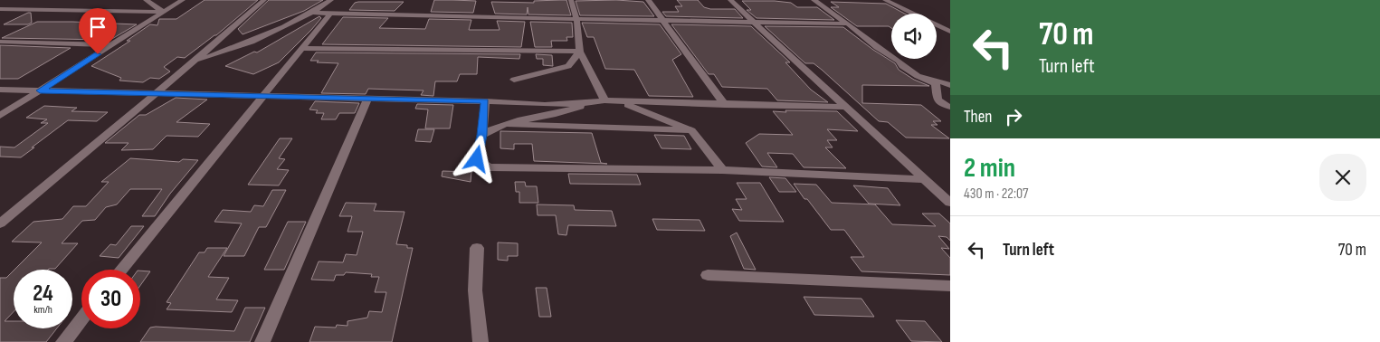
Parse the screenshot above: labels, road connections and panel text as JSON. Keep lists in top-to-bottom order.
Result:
{
  "page": {
    "turn": ["70 m", "Turn left"],
    "then": "Then",
    "heading": ["2 min", "430 m · 22:07"],
    "list": [
      {
        "name": "Turn left",
        "value": "70 m"
      }
    ],
    "speed": "24 km/h",
    "limit": "30"
  }
}
